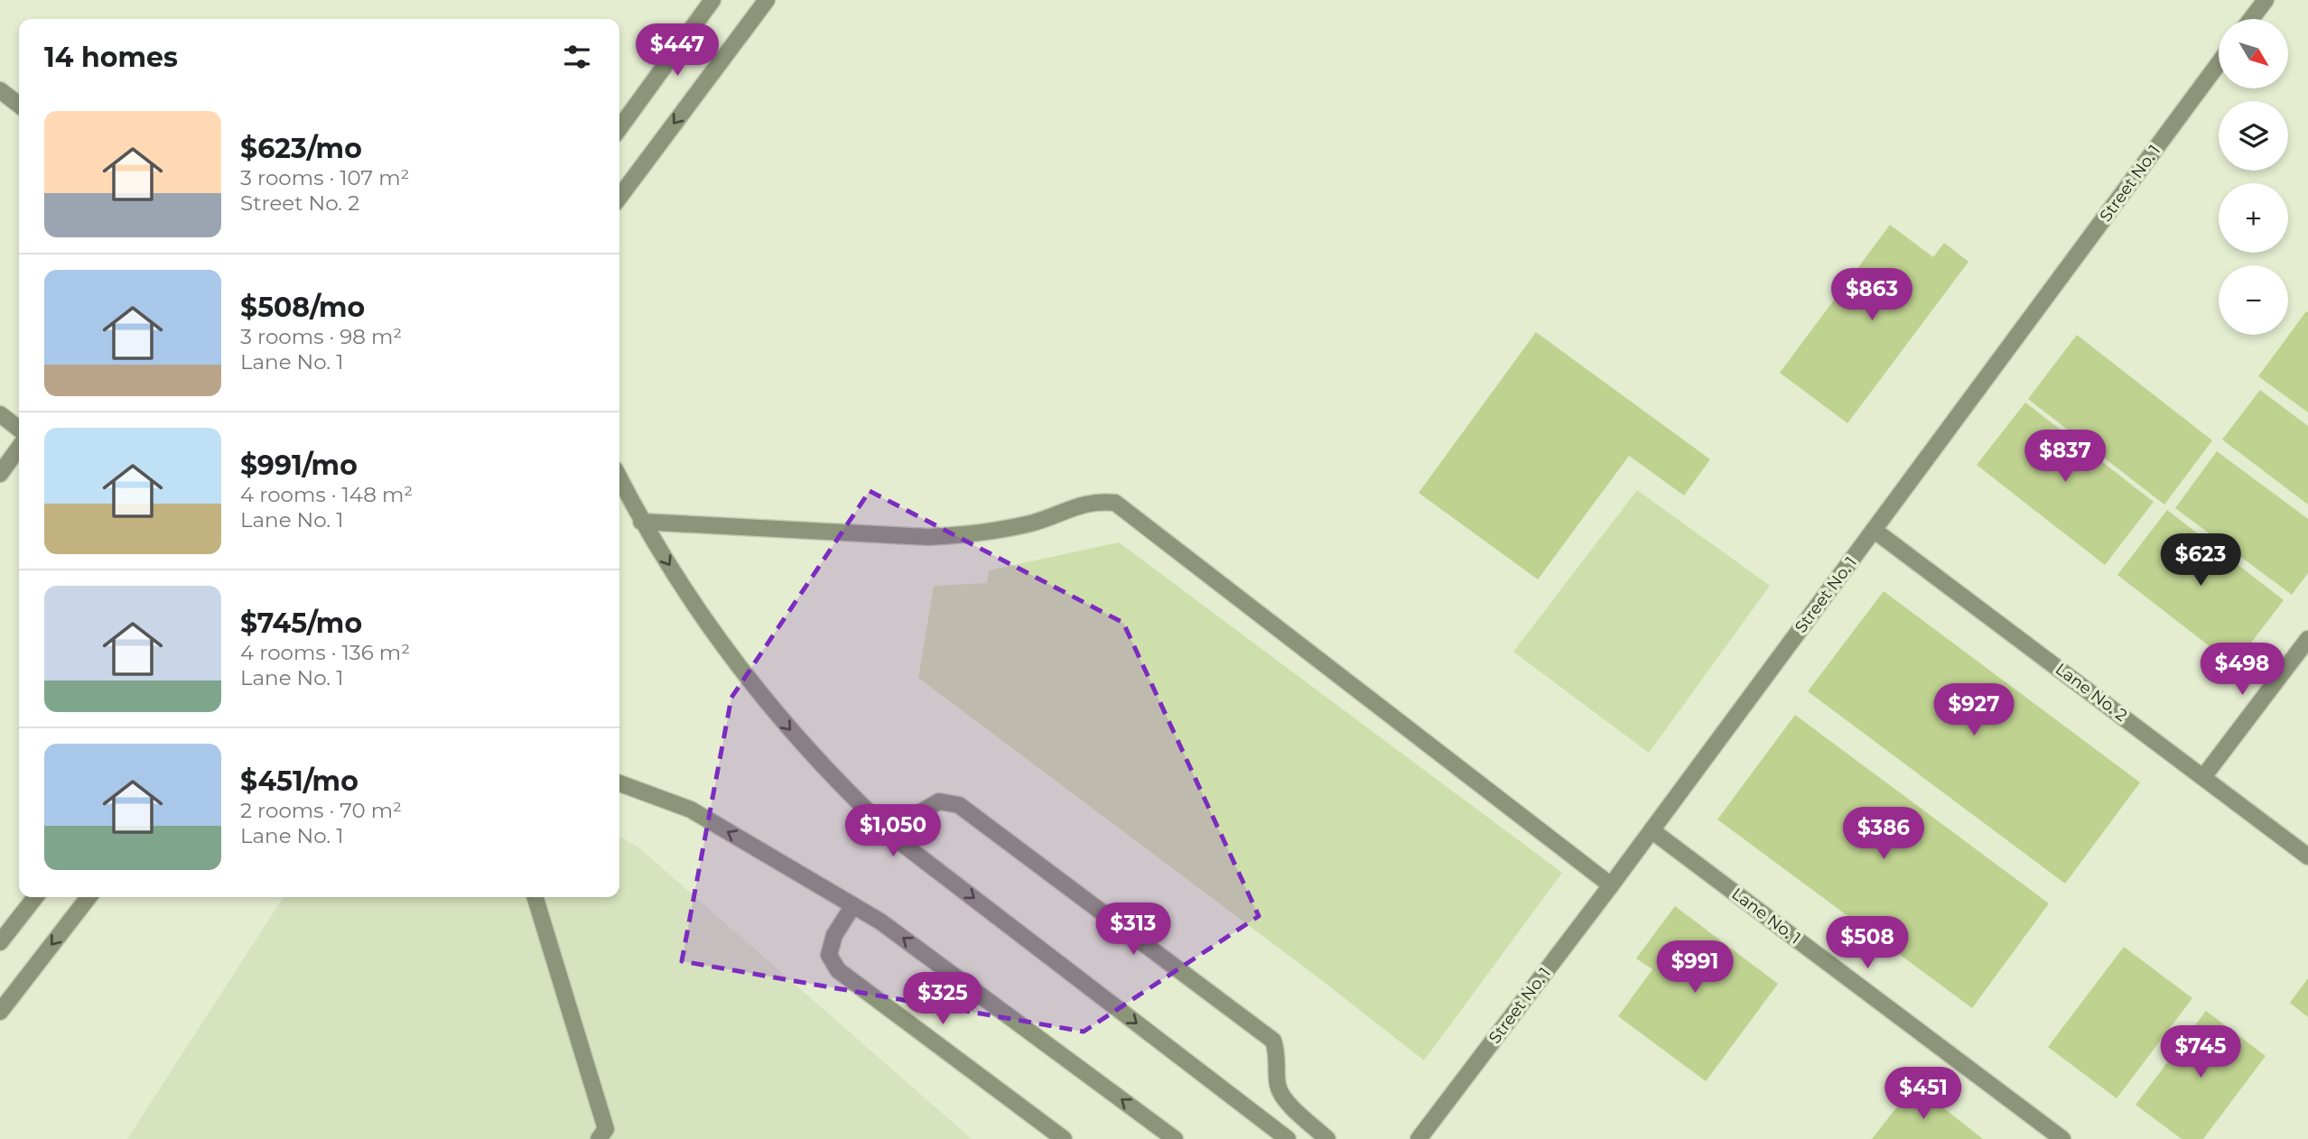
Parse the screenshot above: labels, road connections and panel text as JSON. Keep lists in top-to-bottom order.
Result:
{
  "streets": {
    "street": ["Street No. 1", "Lane No. 2", "Lane No. 1"]
  },
  "crossings": [
    ["Street No. 1", "Lane No. 2"],
    ["Street No. 1", "Lane No. 1"]
  ],
  "north": "bottom right",
  "page": {
    "map_buttons": ["+", "−"],
    "heading": "14 homes",
    "price": [
      "$447",
      "$863",
      "$837",
      "$623",
      "$498",
      "$927",
      "$1,050",
      "$386",
      "$313",
      "$508",
      "$991",
      "$325",
      "$745",
      "$451"
    ],
    "list": [
      {
        "name": "$623/mo",
        "note": "3 rooms · 107 m² · Street No. 2"
      },
      {
        "name": "$508/mo",
        "note": "3 rooms · 98 m² · Lane No. 1"
      },
      {
        "name": "$991/mo",
        "note": "4 rooms · 148 m² · Lane No. 1"
      },
      {
        "name": "$745/mo",
        "note": "4 rooms · 136 m² · Lane No. 1"
      },
      {
        "name": "$451/mo",
        "note": "2 rooms · 70 m² · Lane No. 1"
      }
    ]
  }
}
